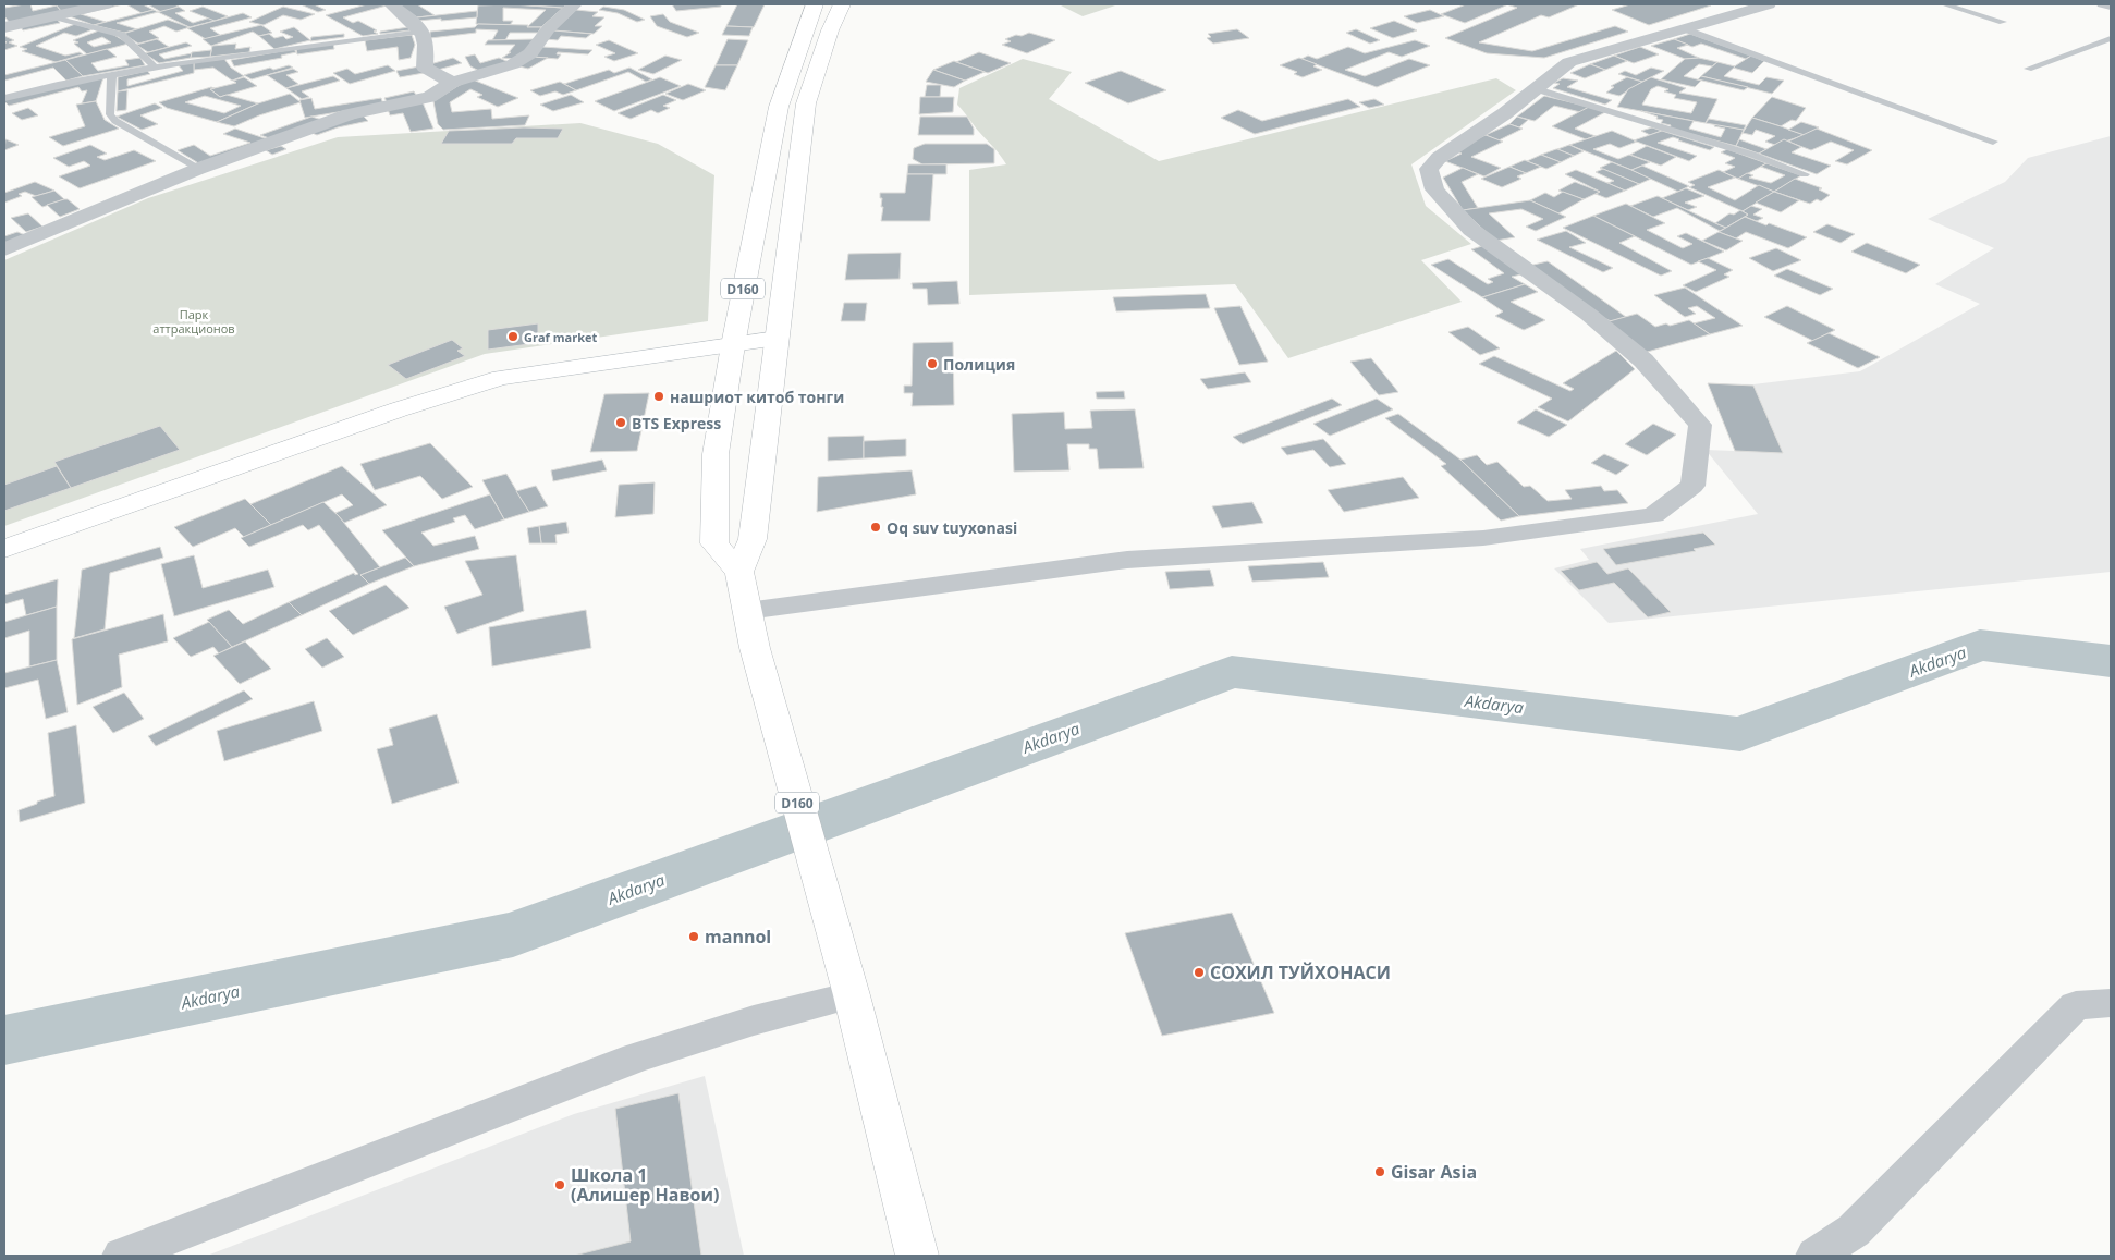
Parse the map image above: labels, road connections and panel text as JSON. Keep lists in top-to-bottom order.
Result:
{
  "streets": {
    "main road": ["D160"]
  },
  "water": ["Akdarya"],
  "parks": ["Парк аттракционов"],
  "places": [
    "Graf market",
    "Полиция",
    "нашриот китоб тонги",
    "BTS Express",
    "Oq suv tuyxonasi",
    "mannol",
    "СОХИЛ ТУЙХОНАСИ",
    "Gisar Asia",
    "Школа 1 (Алишер Навои)"
  ]
}
